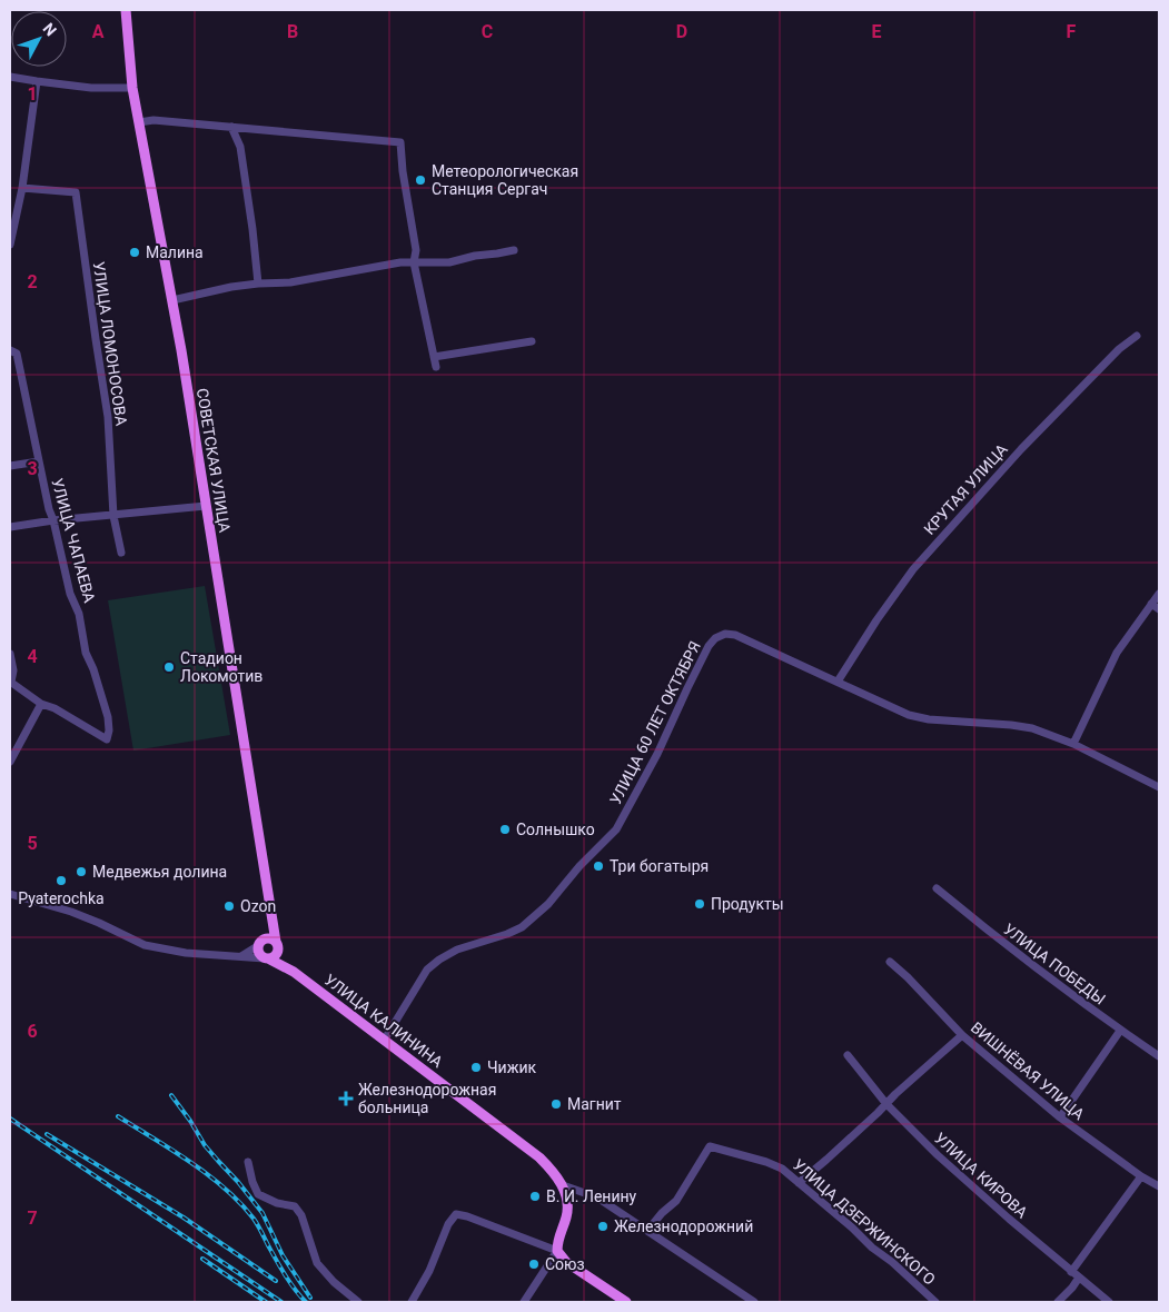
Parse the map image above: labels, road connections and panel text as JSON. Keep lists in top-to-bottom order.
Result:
{
  "streets": {
    "main road": ["СОВЕТСКАЯ УЛИЦА", "УЛИЦА КАЛИНИНА"],
    "street": [
      "УЛИЦА ЛОМОНОСОВА",
      "КРУТАЯ УЛИЦА",
      "УЛИЦА ЧАПАЕВА",
      "УЛИЦА 60 ЛЕТ ОКТЯБРЯ",
      "УЛИЦА ПОБЕДЫ",
      "ВИШНЁВАЯ УЛИЦА",
      "УЛИЦА КИРОВА",
      "УЛИЦА ДЗЕРЖИНСКОГО"
    ]
  },
  "crossings": [
    ["КРУТАЯ УЛИЦА", "УЛИЦА 60 ЛЕТ ОКТЯБРЯ"],
    ["УЛИЦА 60 ЛЕТ ОКТЯБРЯ", "УЛИЦА КАЛИНИНА"]
  ],
  "places": {
    "other": [
      "Метеорологическая Станция Сергач",
      "Малина",
      "Стадион Локомотив",
      "Солнышко",
      "Три богатыря",
      "Медвежья долина",
      "Pyaterochka",
      "Продукты",
      "Ozon",
      "Чижик",
      "Магнит",
      "В. И. Ленину",
      "Железнодорожний",
      "Союз"
    ],
    "health": ["Железнодорожная больница"]
  },
  "north": "top right",
  "grid": {
    "columns": [
      "A",
      "B",
      "C",
      "D",
      "E",
      "F"
    ],
    "rows": [
      "1",
      "2",
      "3",
      "4",
      "5",
      "6",
      "7"
    ]
  }
}
